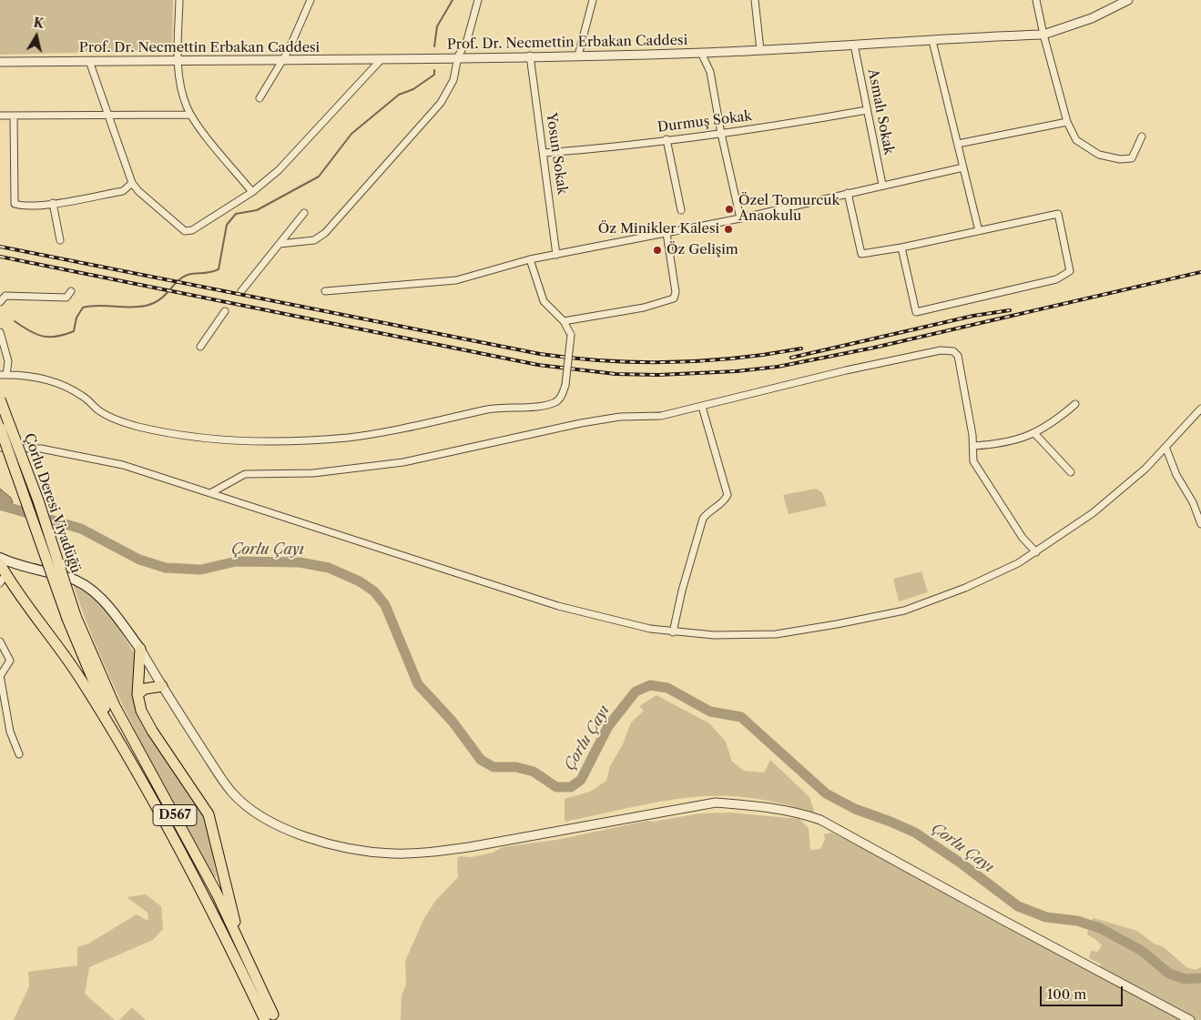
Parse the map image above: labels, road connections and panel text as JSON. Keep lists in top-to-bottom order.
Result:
{
  "streets": {
    "highway": ["Çorlu Deresi Viyadüğü", "D567"],
    "street": [
      "Prof. Dr. Necmettin Erbakan Caddesi",
      "Asmalı Sokak",
      "Durmuş Sokak",
      "Yosun Sokak"
    ]
  },
  "crossings": [
    ["Prof. Dr. Necmettin Erbakan Caddesi", "Asmalı Sokak"],
    ["Prof. Dr. Necmettin Erbakan Caddesi", "Yosun Sokak"],
    ["Asmalı Sokak", "Durmuş Sokak"],
    ["Durmuş Sokak", "Yosun Sokak"],
    ["Çorlu Deresi Viyadüğü", "D567"]
  ],
  "water": ["Çorlu Çayı"],
  "places": ["Özel Tomurcuk Anaokulu", "Öz Minikler Kalesi", "Öz Gelişim"],
  "scale_bar": "100 m",
  "north": "top"
}
